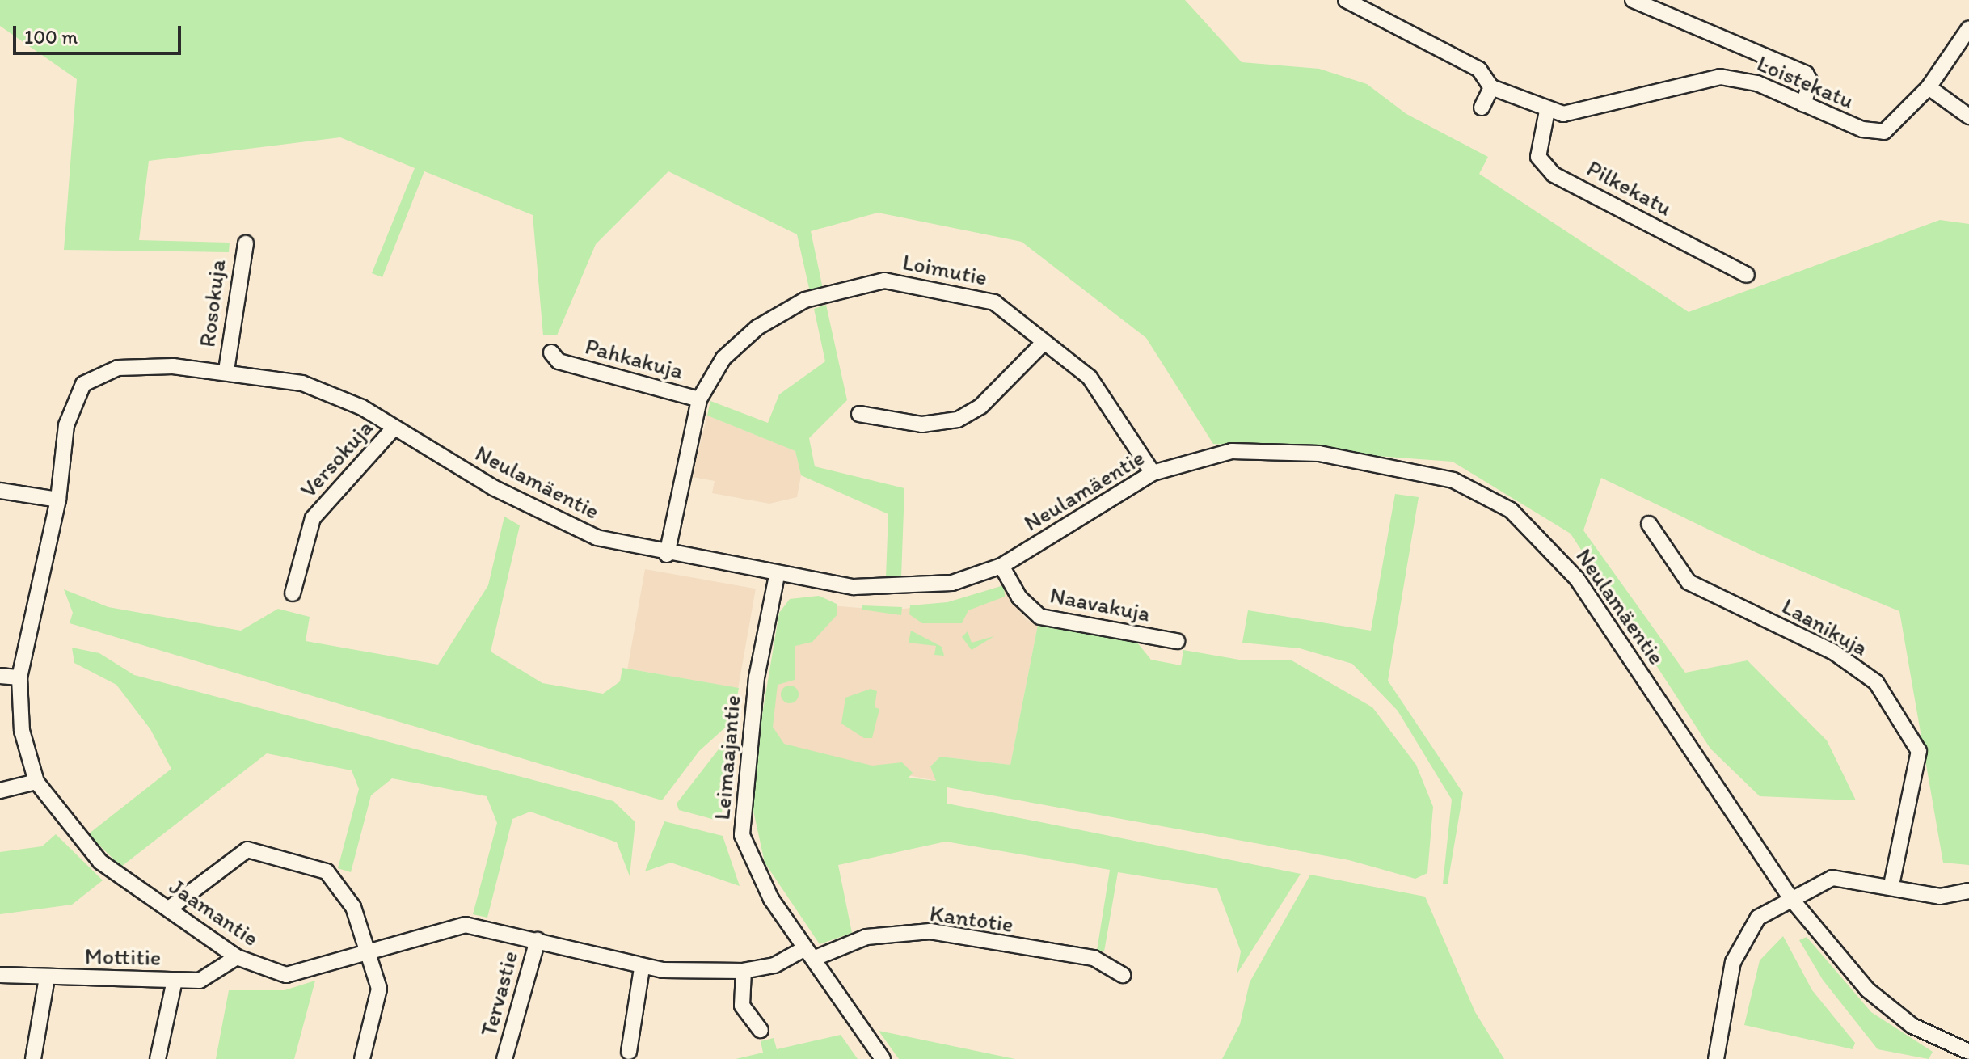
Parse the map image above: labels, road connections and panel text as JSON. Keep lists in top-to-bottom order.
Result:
{
  "streets": {
    "street": [
      "Loistekatu",
      "Pilkekatu",
      "Loimutie",
      "Rosokuja",
      "Pahkakuja",
      "Versokuja",
      "Neulamäentie",
      "Naavakuja",
      "Laanikuja",
      "Leimaajantie",
      "Jaamantie",
      "Kantotie",
      "Mottitie",
      "Tervastie"
    ]
  },
  "crossings": [
    ["Loistekatu", "Pilkekatu"],
    ["Loimutie", "Pahkakuja"],
    ["Loimutie", "Neulamäentie"],
    ["Rosokuja", "Neulamäentie"],
    ["Versokuja", "Neulamäentie"],
    ["Neulamäentie", "Naavakuja"],
    ["Neulamäentie", "Leimaajantie"],
    ["Neulamäentie", "Jaamantie"],
    ["Leimaajantie", "Jaamantie"],
    ["Leimaajantie", "Kantotie"],
    ["Jaamantie", "Kantotie"],
    ["Jaamantie", "Mottitie"],
    ["Jaamantie", "Tervastie"]
  ],
  "scale_bar": "100 m"
}
